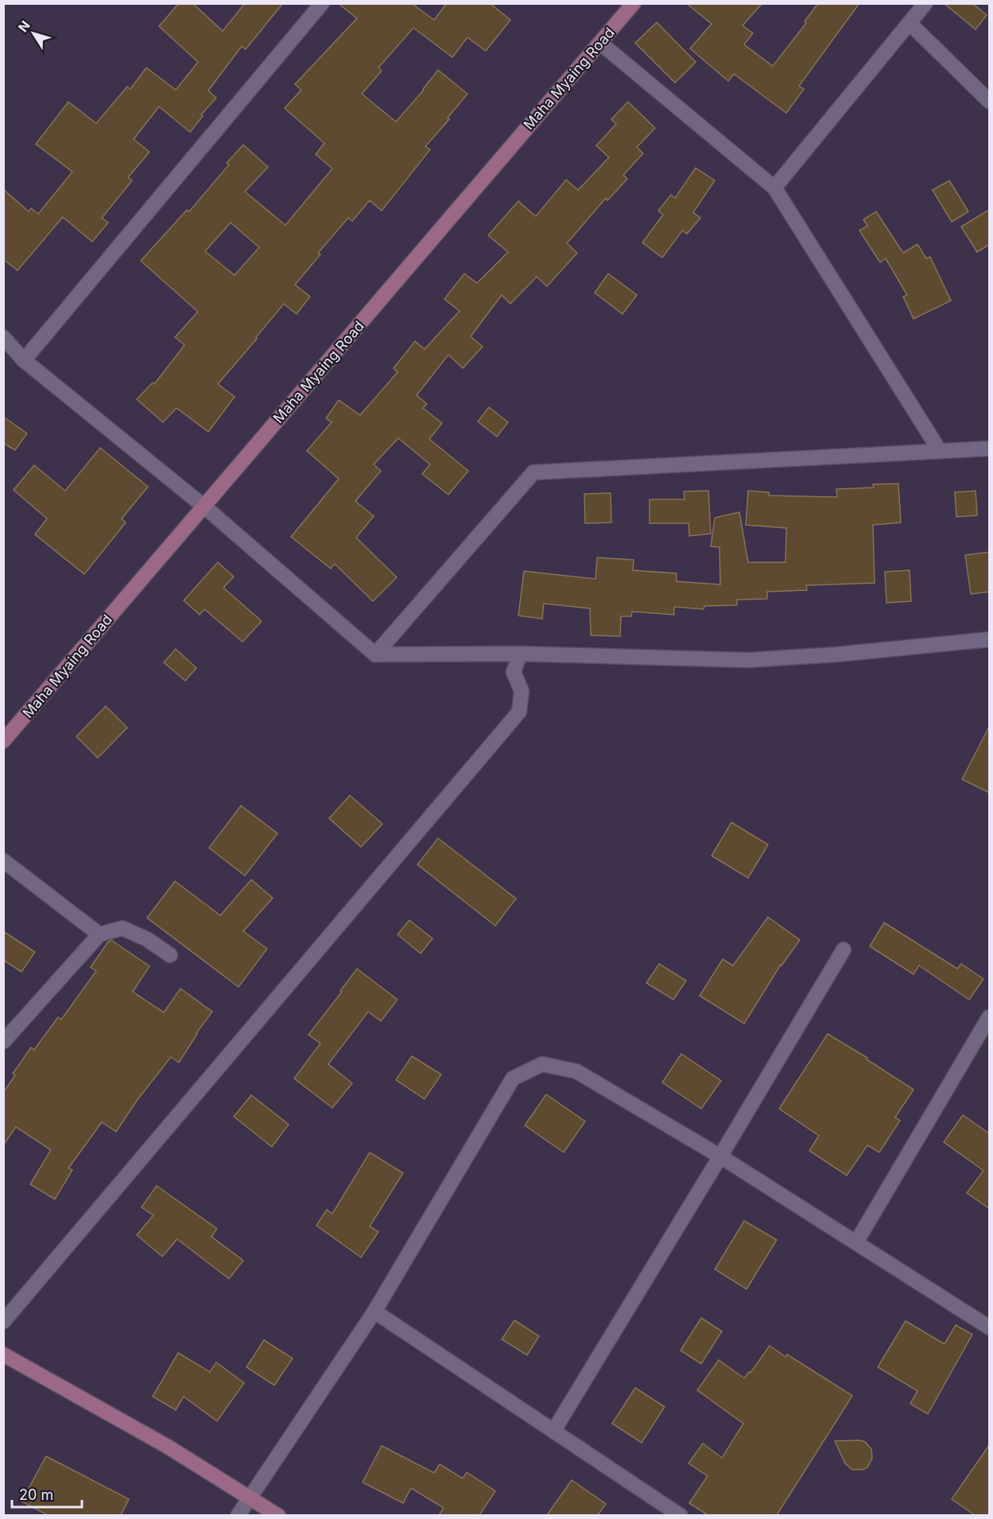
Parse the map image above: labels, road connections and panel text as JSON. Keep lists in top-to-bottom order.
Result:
{
  "streets": {
    "street": ["Maha Myaing Road"]
  },
  "scale_bar": "20 m",
  "north": "top left"
}
